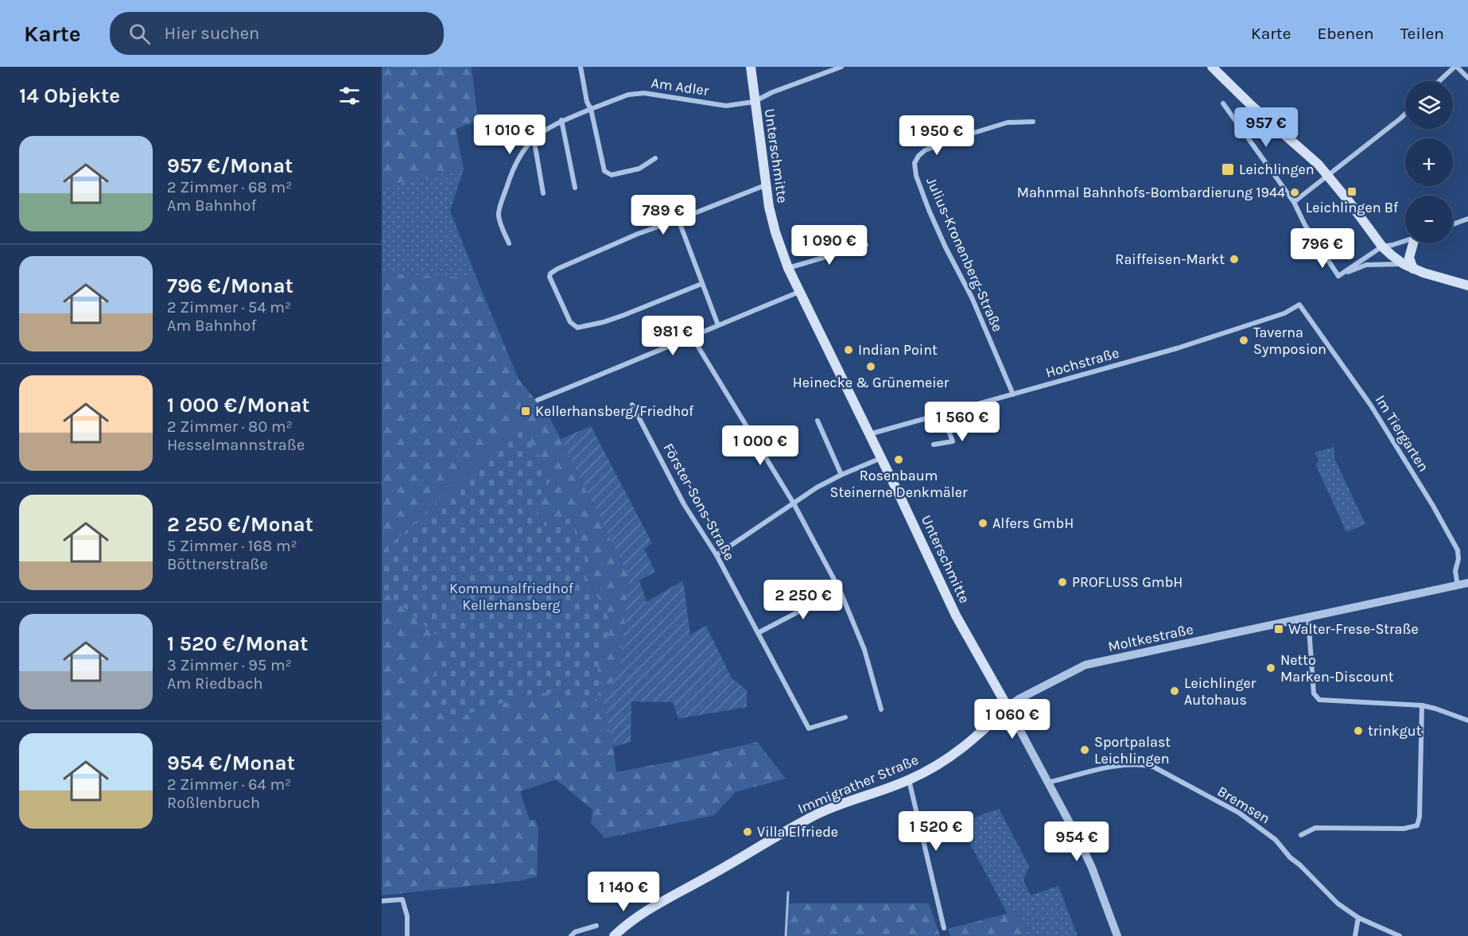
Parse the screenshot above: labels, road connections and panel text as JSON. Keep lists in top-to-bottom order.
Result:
{
  "streets": {
    "main road": ["Unterschmitte", "Immigrather Straße"],
    "street": [
      "Am Adler",
      "Julius-Kronenberg-Straße",
      "Hochstraße",
      "Im Tiergarten",
      "Förster-Sons-Straße",
      "Moltkestraße",
      "Bremsen"
    ]
  },
  "crossings": [
    ["Am Adler", "Unterschmitte"],
    ["Unterschmitte", "Hochstraße"],
    ["Unterschmitte", "Moltkestraße"],
    ["Unterschmitte", "Immigrather Straße"],
    ["Julius-Kronenberg-Straße", "Hochstraße"],
    ["Hochstraße", "Im Tiergarten"],
    ["Im Tiergarten", "Moltkestraße"],
    ["Moltkestraße", "Immigrather Straße"]
  ],
  "parks": ["Kommunalfriedhof Kellerhansberg"],
  "places": {
    "transit": [
      "Leichlingen",
      "Leichlingen Bf",
      "Kellerhansberg/Friedhof",
      "Walter-Frese-Straße"
    ],
    "other": [
      "Mahnmal Bahnhofs-Bombardierung 1944",
      "Raiffeisen-Markt",
      "Taverna Symposion",
      "Indian Point",
      "Heinecke & Grünemeier",
      "Rosenbaum Steinerne Denkmäler",
      "Alfers GmbH",
      "PROFLUSS GmbH",
      "Netto Marken-Discount",
      "Leichlinger Autohaus",
      "trinkgut",
      "Sportpalast Leichlingen",
      "Villa Elfriede"
    ]
  },
  "page": {
    "header": "Karte",
    "search": "Hier suchen",
    "nav": ["Karte", "Ebenen", "Teilen"],
    "heading": "14 Objekte",
    "map_buttons": ["+", "−"],
    "price": [
      "957 €",
      "1 010 €",
      "1 950 €",
      "789 €",
      "1 090 €",
      "796 €",
      "981 €",
      "1 560 €",
      "1 000 €",
      "2 250 €",
      "1 060 €",
      "1 520 €",
      "954 €",
      "1 140 €"
    ],
    "list": [
      {
        "name": "957 €/Monat",
        "note": "2 Zimmer · 68 m² · Am Bahnhof"
      },
      {
        "name": "796 €/Monat",
        "note": "2 Zimmer · 54 m² · Am Bahnhof"
      },
      {
        "name": "1 000 €/Monat",
        "note": "2 Zimmer · 80 m² · Hesselmannstraße"
      },
      {
        "name": "2 250 €/Monat",
        "note": "5 Zimmer · 168 m² · Böttnerstraße"
      },
      {
        "name": "1 520 €/Monat",
        "note": "3 Zimmer · 95 m² · Am Riedbach"
      },
      {
        "name": "954 €/Monat",
        "note": "2 Zimmer · 64 m² · Roßlenbruch"
      }
    ]
  }
}
